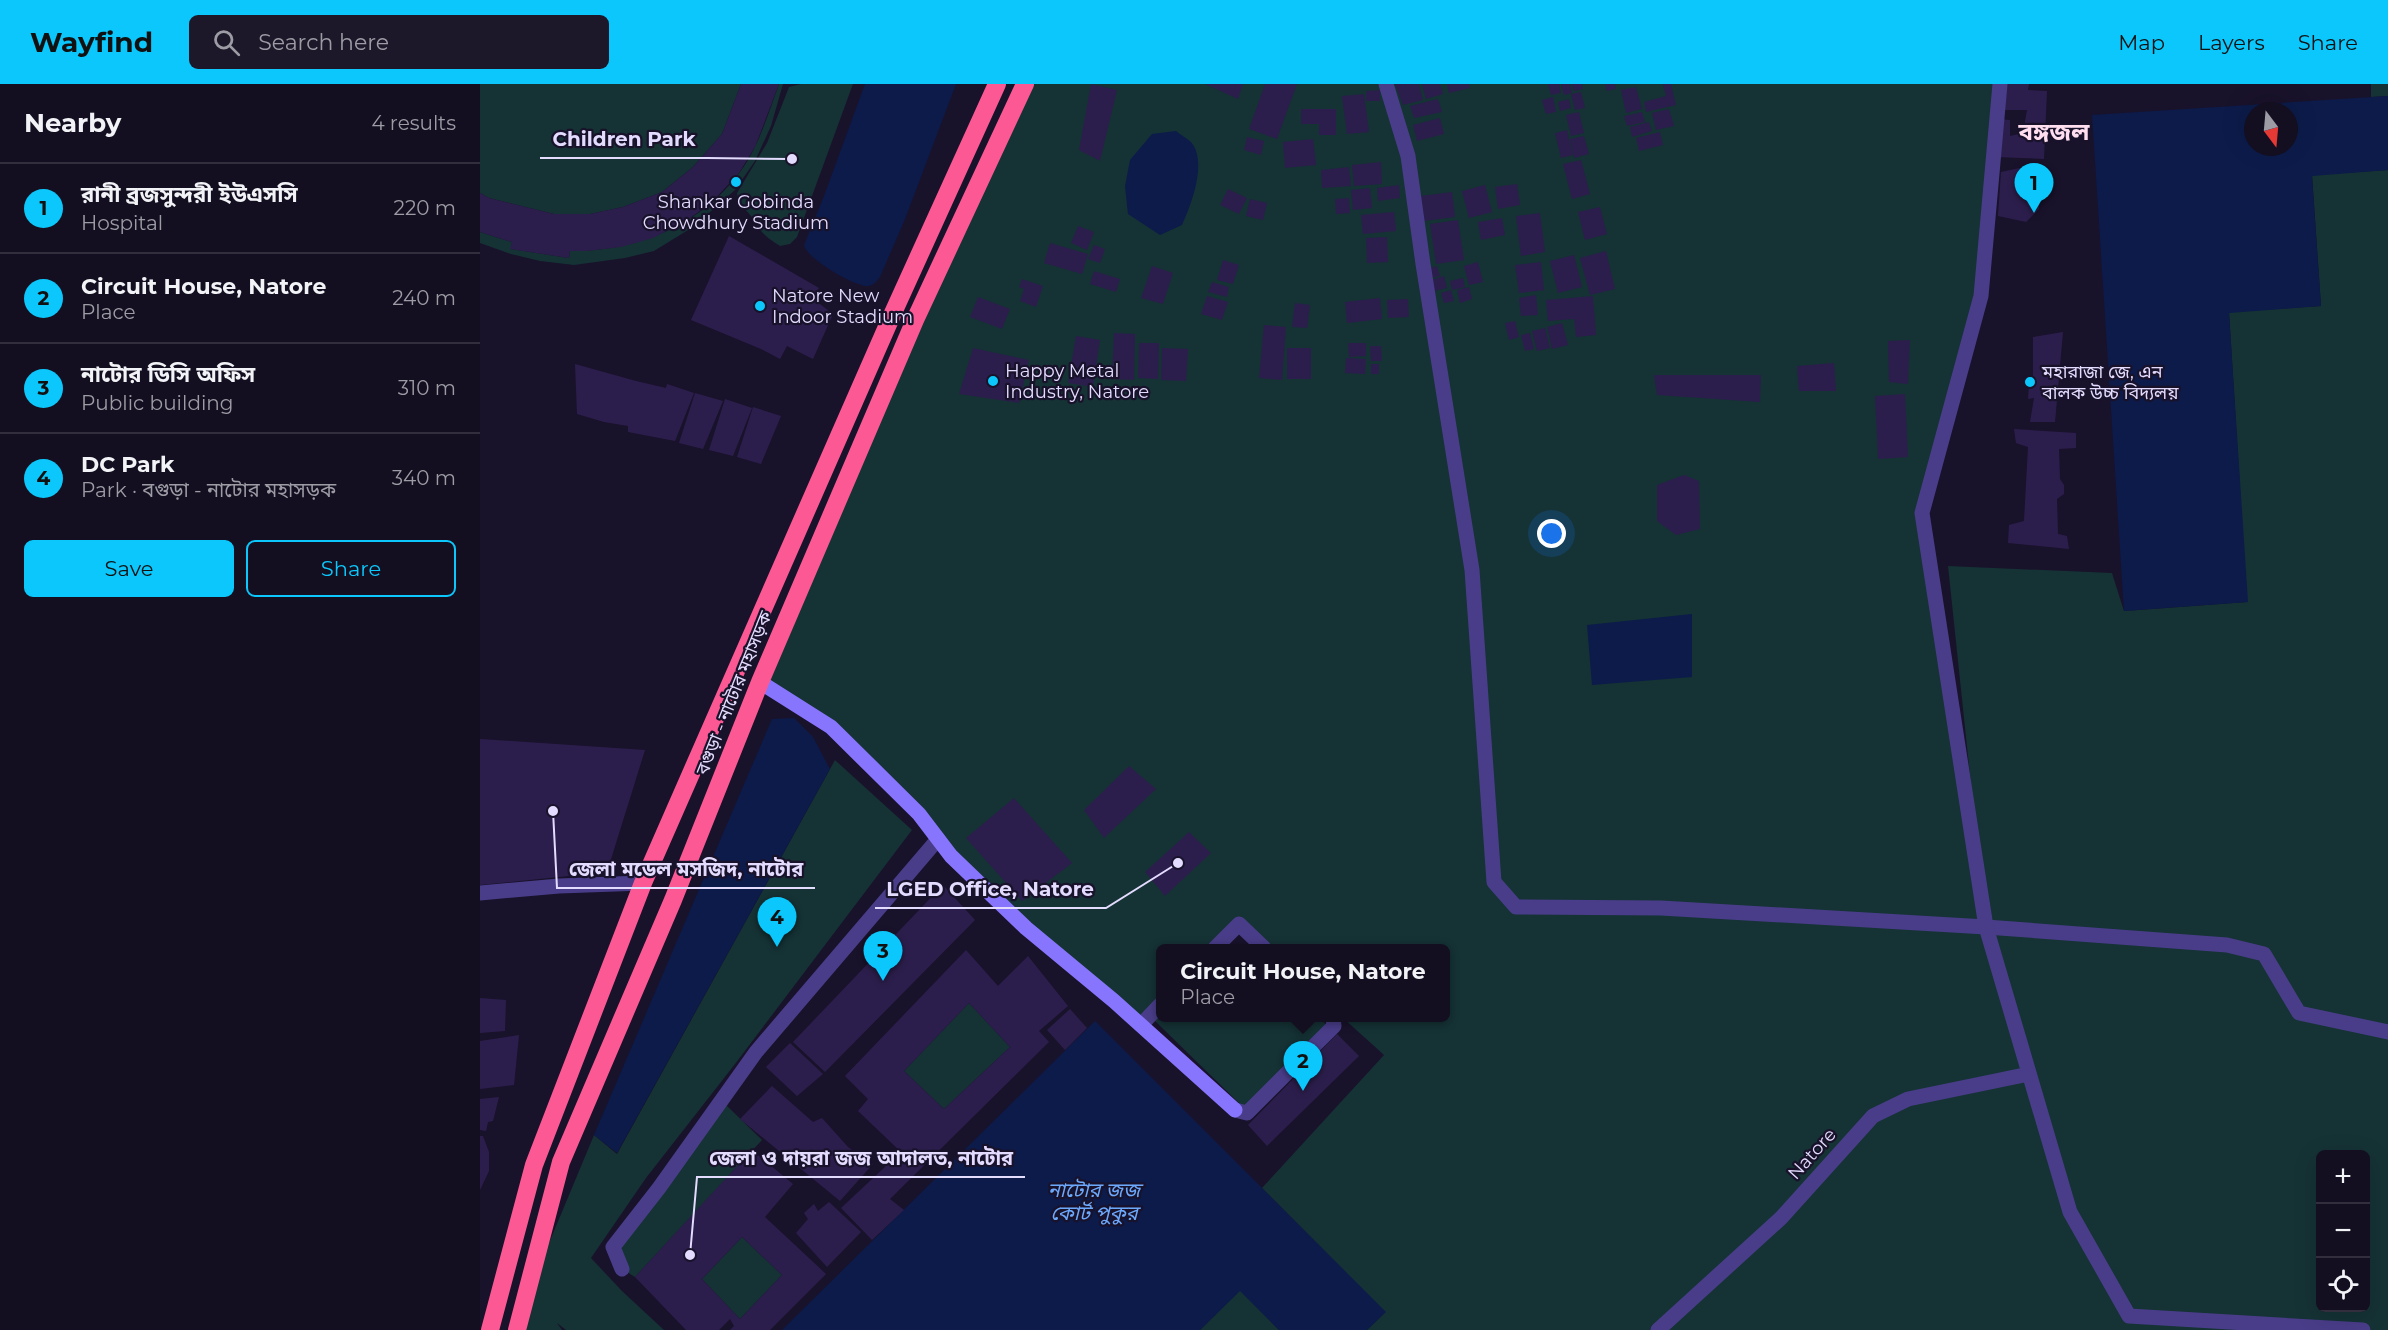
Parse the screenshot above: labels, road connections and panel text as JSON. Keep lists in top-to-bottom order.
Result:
{
  "streets": {
    "highway": ["বগুড়া - নাটোর মহাসড়ক"],
    "street": ["Natore"]
  },
  "districts": ["বঙ্গজল"],
  "water": ["নাটোর জজ কোর্ট পুকুর"],
  "places": [
    "Children Park",
    "Shankar Gobinda Chowdhury Stadium",
    "Natore New Indoor Stadium",
    "Happy Metal Industry, Natore",
    "মহারাজা জে, এন বালক উচ্চ বিদ্যলয়",
    "জেলা মডেল মসজিদ, নাটোর",
    "LGED Office, Natore",
    "জেলা ও দায়রা জজ আদালত, নাটোর"
  ],
  "north": "bottom",
  "page": {
    "header": "Wayfind",
    "search": "Search here",
    "nav": ["Map", "Layers", "Share"],
    "heading": ["Nearby", "4 results"],
    "list": [
      {
        "mark": "1",
        "name": "রানী ব্রজসুন্দরী ইউএসসি",
        "note": "Hospital",
        "value": "220 m"
      },
      {
        "mark": "2",
        "name": "Circuit House, Natore",
        "note": "Place",
        "value": "240 m"
      },
      {
        "mark": "3",
        "name": "নাটোর ডিসি অফিস",
        "note": "Public building",
        "value": "310 m"
      },
      {
        "mark": "4",
        "name": "DC Park",
        "note": "Park · বগুড়া - নাটোর মহাসড়ক",
        "value": "340 m"
      }
    ],
    "pins": [
      "1",
      "4",
      "3",
      "2"
    ],
    "buttons": ["Save", "Share"],
    "popup": ["Circuit House, Natore", "Place"],
    "map_buttons": ["+", "−"]
  }
}
